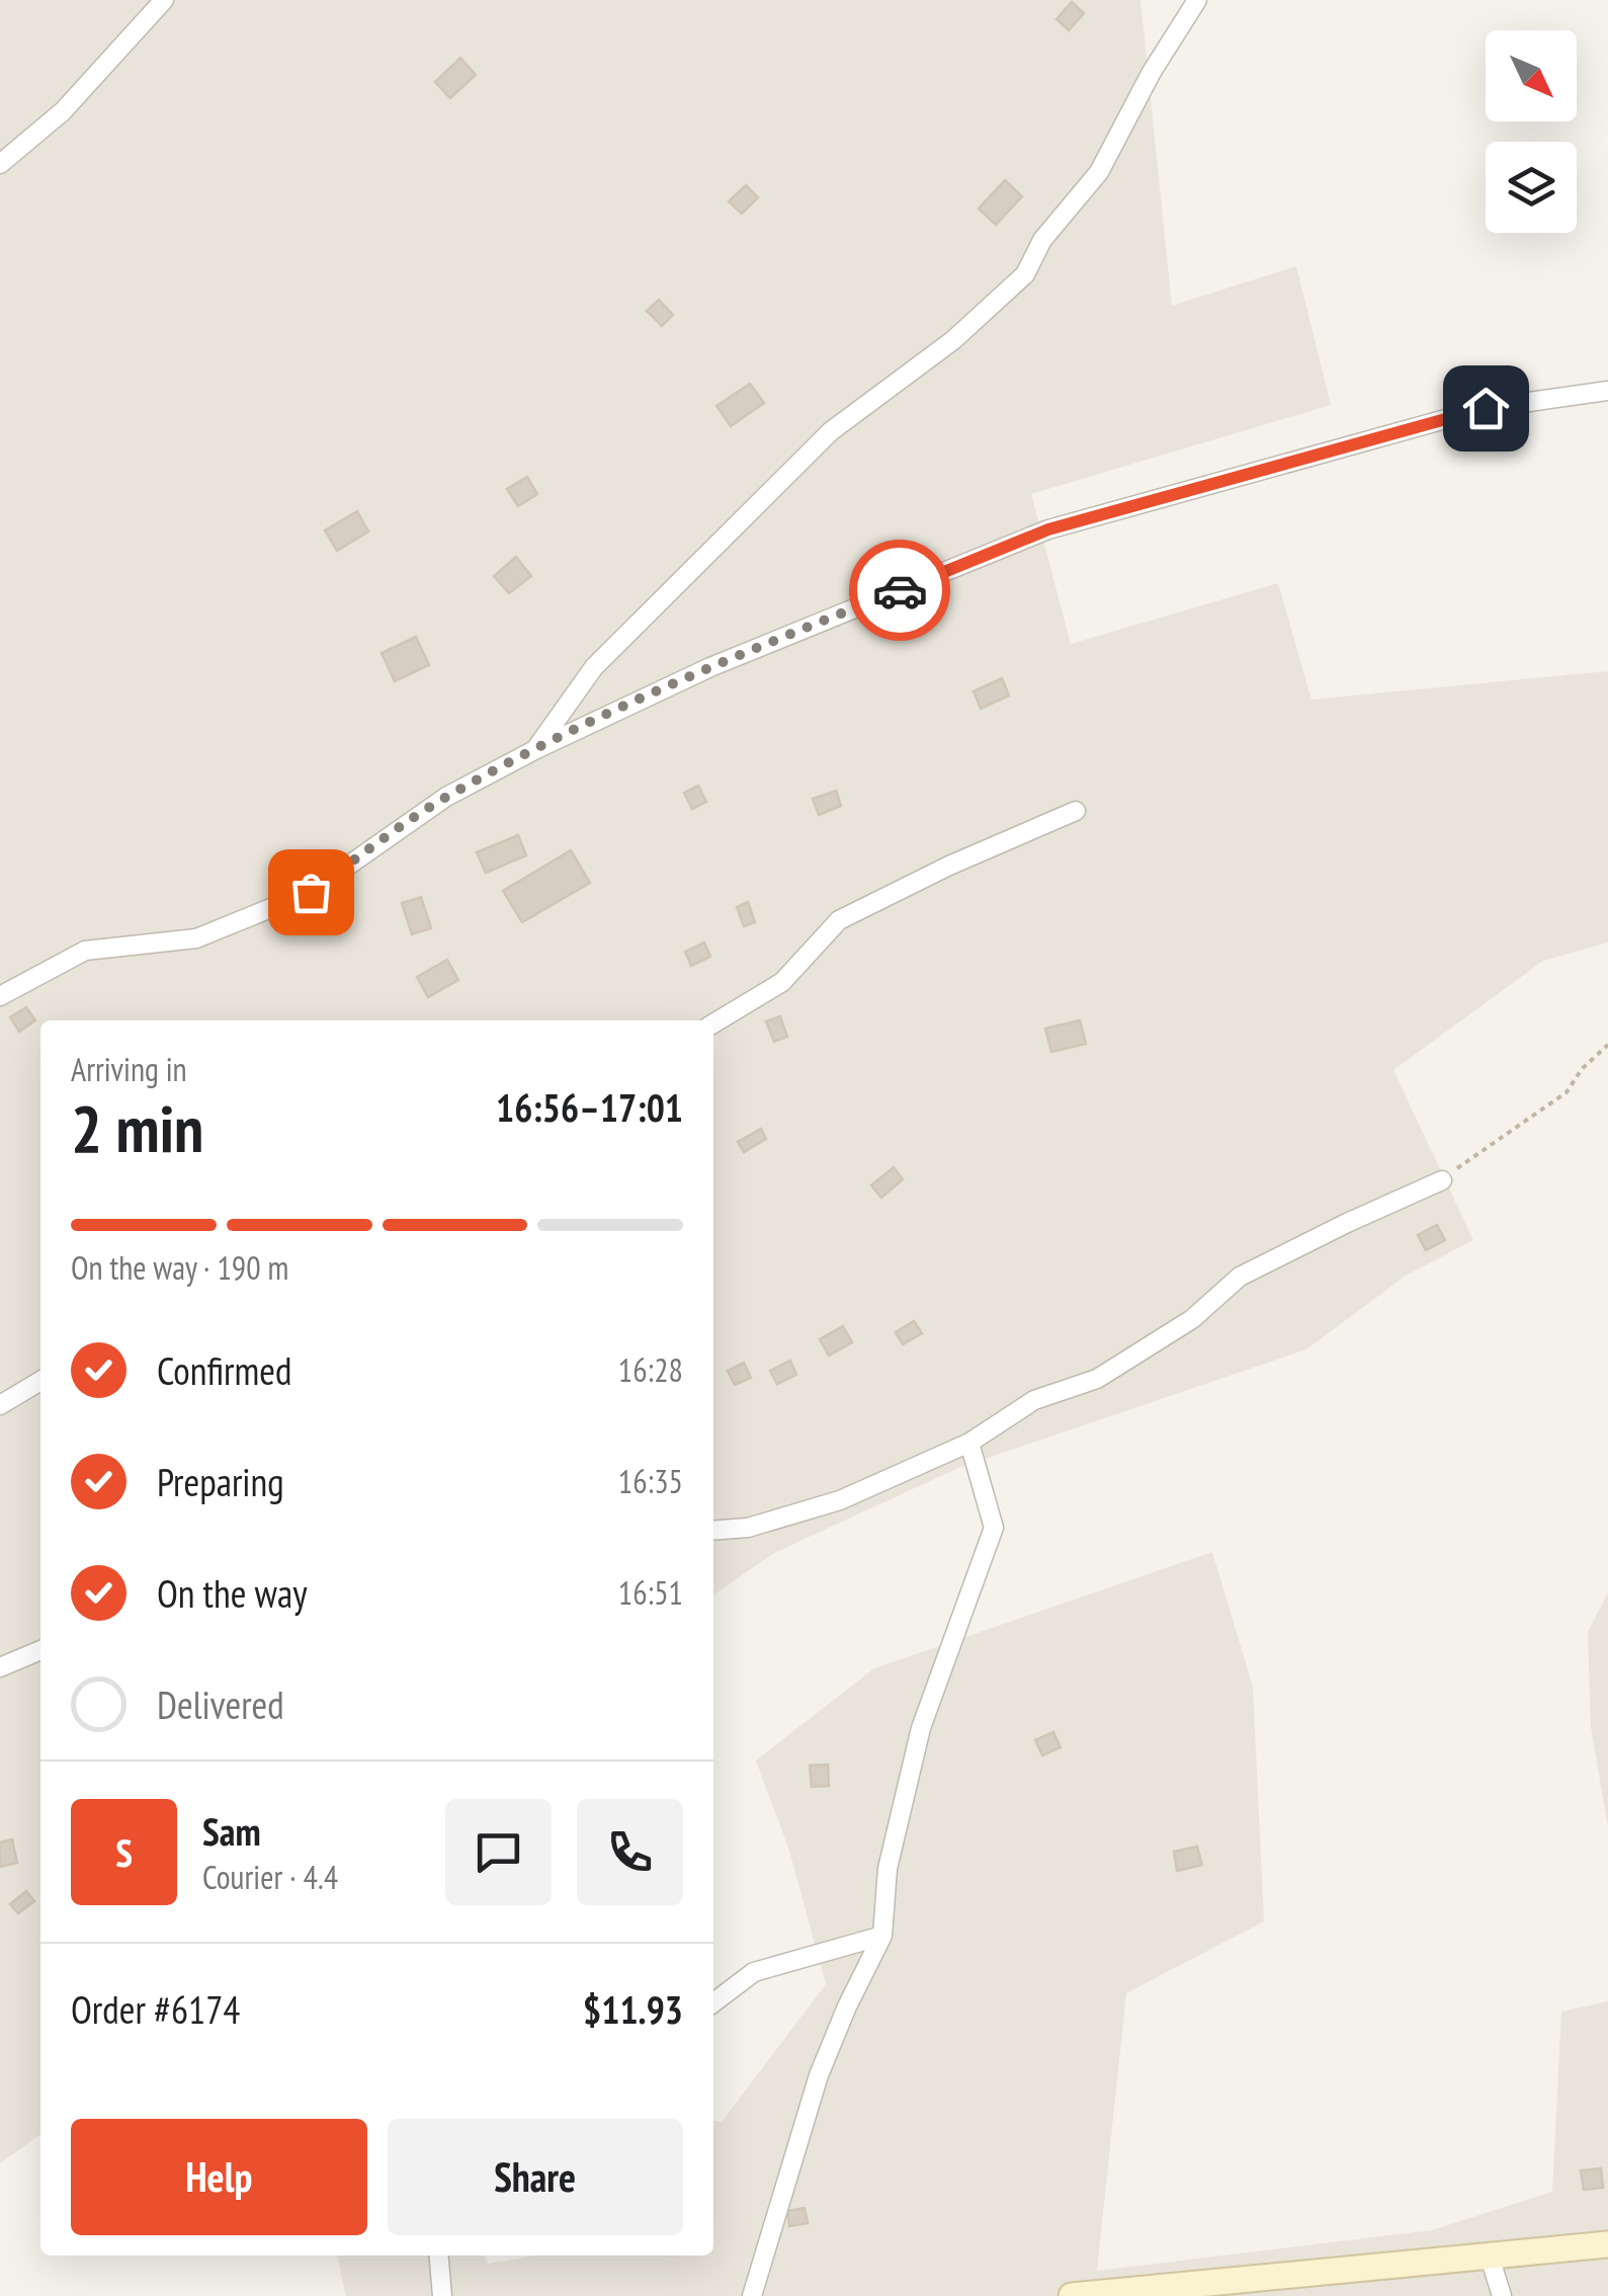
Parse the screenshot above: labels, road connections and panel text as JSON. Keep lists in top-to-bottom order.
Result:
{
  "north": "bottom right",
  "page": {
    "heading": ["2 min", "Arriving in", "16:56–17:01"],
    "panel": [
      "Sam",
      "Courier · 4.4",
      "Order #6174",
      "$11.93"
    ],
    "bar": "On the way · 190 m",
    "list": [
      ["Confirmed", "16:28"],
      ["Preparing", "16:35"],
      ["On the way", "16:51"],
      "Delivered"
    ],
    "round": "S",
    "buttons": ["Help", "Share"]
  }
}
